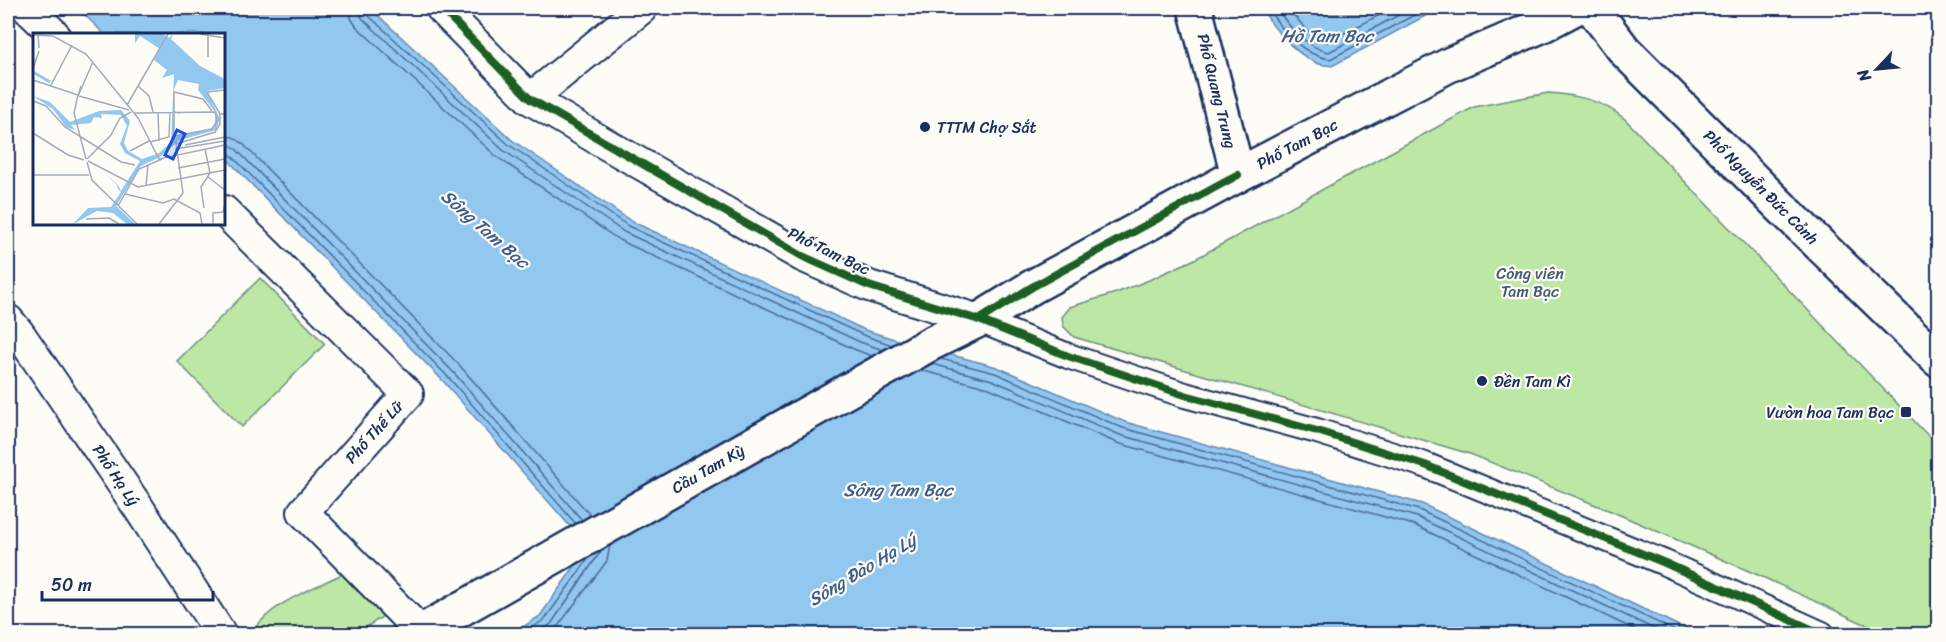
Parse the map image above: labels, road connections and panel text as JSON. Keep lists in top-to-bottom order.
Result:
{
  "streets": {
    "main road": [
      "Phố Quang Trung",
      "Phố Tam Bạc",
      "Phố Nguyễn Đức Cảnh",
      "Cầu Tam Kỳ"
    ],
    "street": ["Phố Thế Lữ", "Phố Hạ Lý"]
  },
  "crossings": [
    ["Phố Quang Trung", "Phố Tam Bạc"],
    ["Phố Tam Bạc", "Cầu Tam Kỳ"],
    ["Phố Thế Lữ", "Cầu Tam Kỳ"]
  ],
  "water": ["Hồ Tam Bạc", "Sông Tam Bạc", "Sông Đào Hạ Lý"],
  "parks": ["Công viên Tam Bạc"],
  "places": {
    "other": ["TTTM Chợ Sắt", "Đền Tam Kì"],
    "transit": ["Vườn hoa Tam Bạc"]
  },
  "scale_bar": "50 m",
  "north": "bottom left"
}
